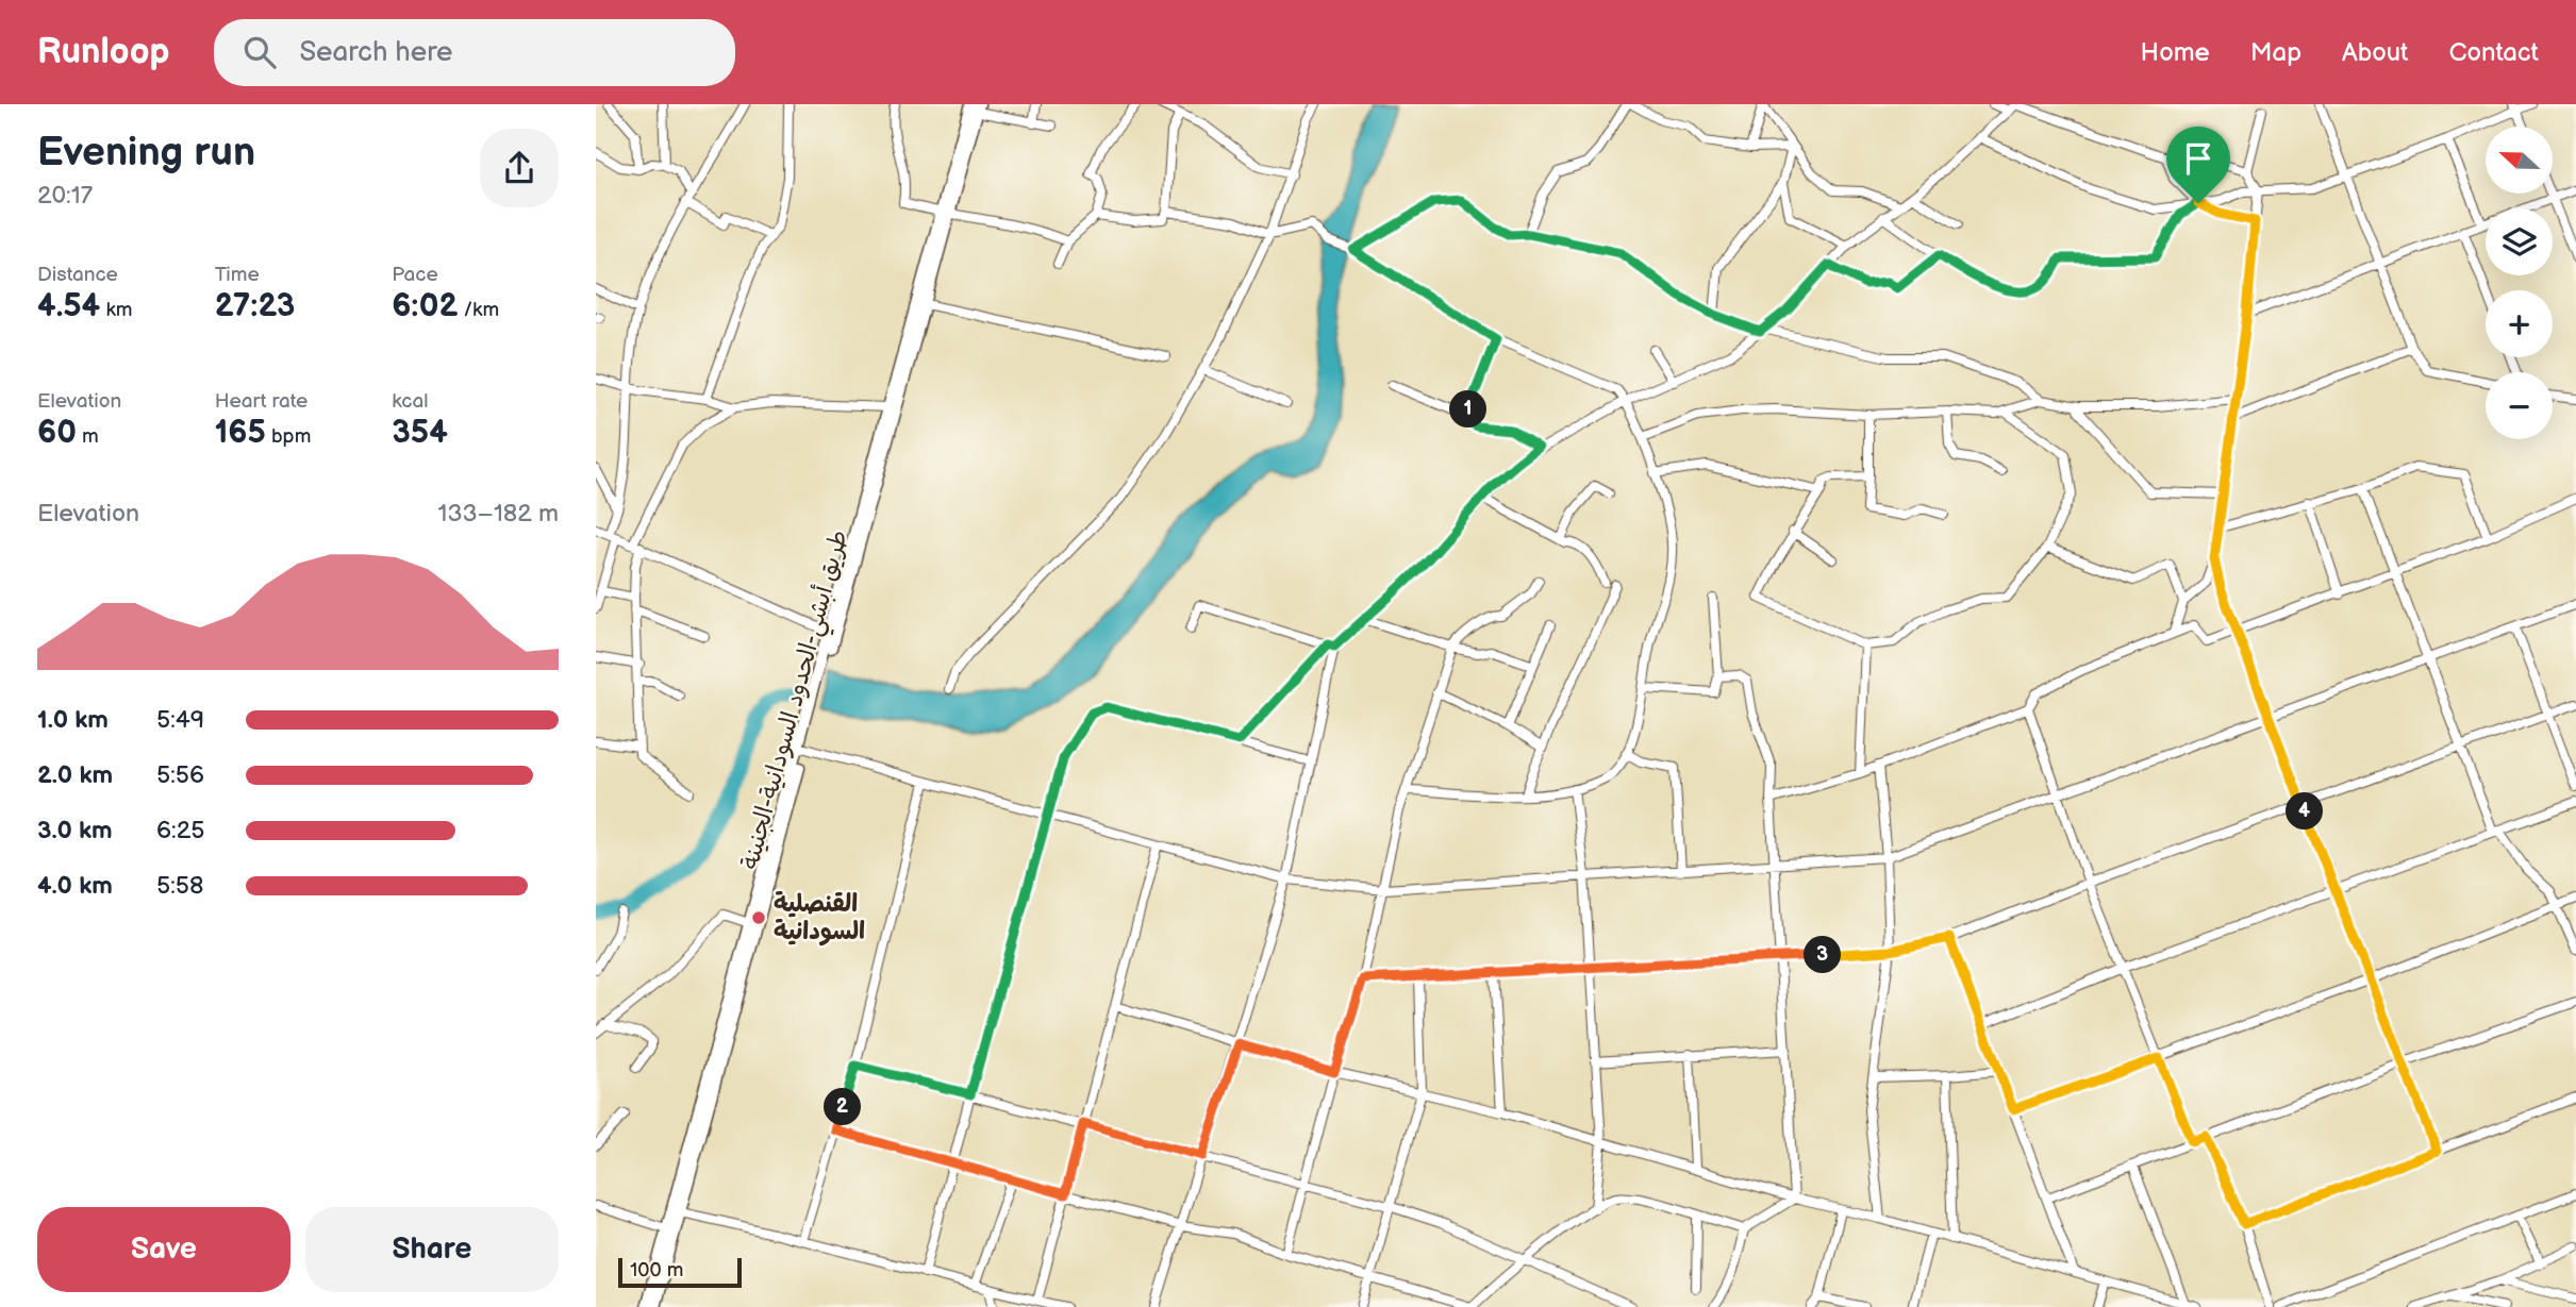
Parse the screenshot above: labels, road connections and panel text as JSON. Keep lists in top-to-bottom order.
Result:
{
  "streets": {
    "highway": ["طريق أبشي-الحدود السودانية-الجنينة"]
  },
  "places": ["القنصلية السودانية"],
  "scale_bar": "100 m",
  "north": "left",
  "page": {
    "header": "Runloop",
    "search": "Search here",
    "nav": [
      "Home",
      "Map",
      "About",
      "Contact"
    ],
    "heading": ["Evening run", "20:17"],
    "map_buttons": ["+", "−"],
    "stats": [
      ["Distance", "4.54 km"],
      ["Time", "27:23"],
      ["Pace", "6:02 /km"],
      ["Elevation", "60 m"],
      ["Heart rate", "165 bpm"],
      ["kcal", "354"]
    ],
    "pins": [
      "1",
      "4",
      "3",
      "2"
    ],
    "chart": ["Elevation", "133–182 m"],
    "list": [
      {
        "name": "1.0 km",
        "note": "5:49"
      },
      {
        "name": "2.0 km",
        "note": "5:56"
      },
      {
        "name": "3.0 km",
        "note": "6:25"
      },
      {
        "name": "4.0 km",
        "note": "5:58"
      }
    ],
    "buttons": ["Save", "Share"],
    "scale": "100 m"
  }
}
